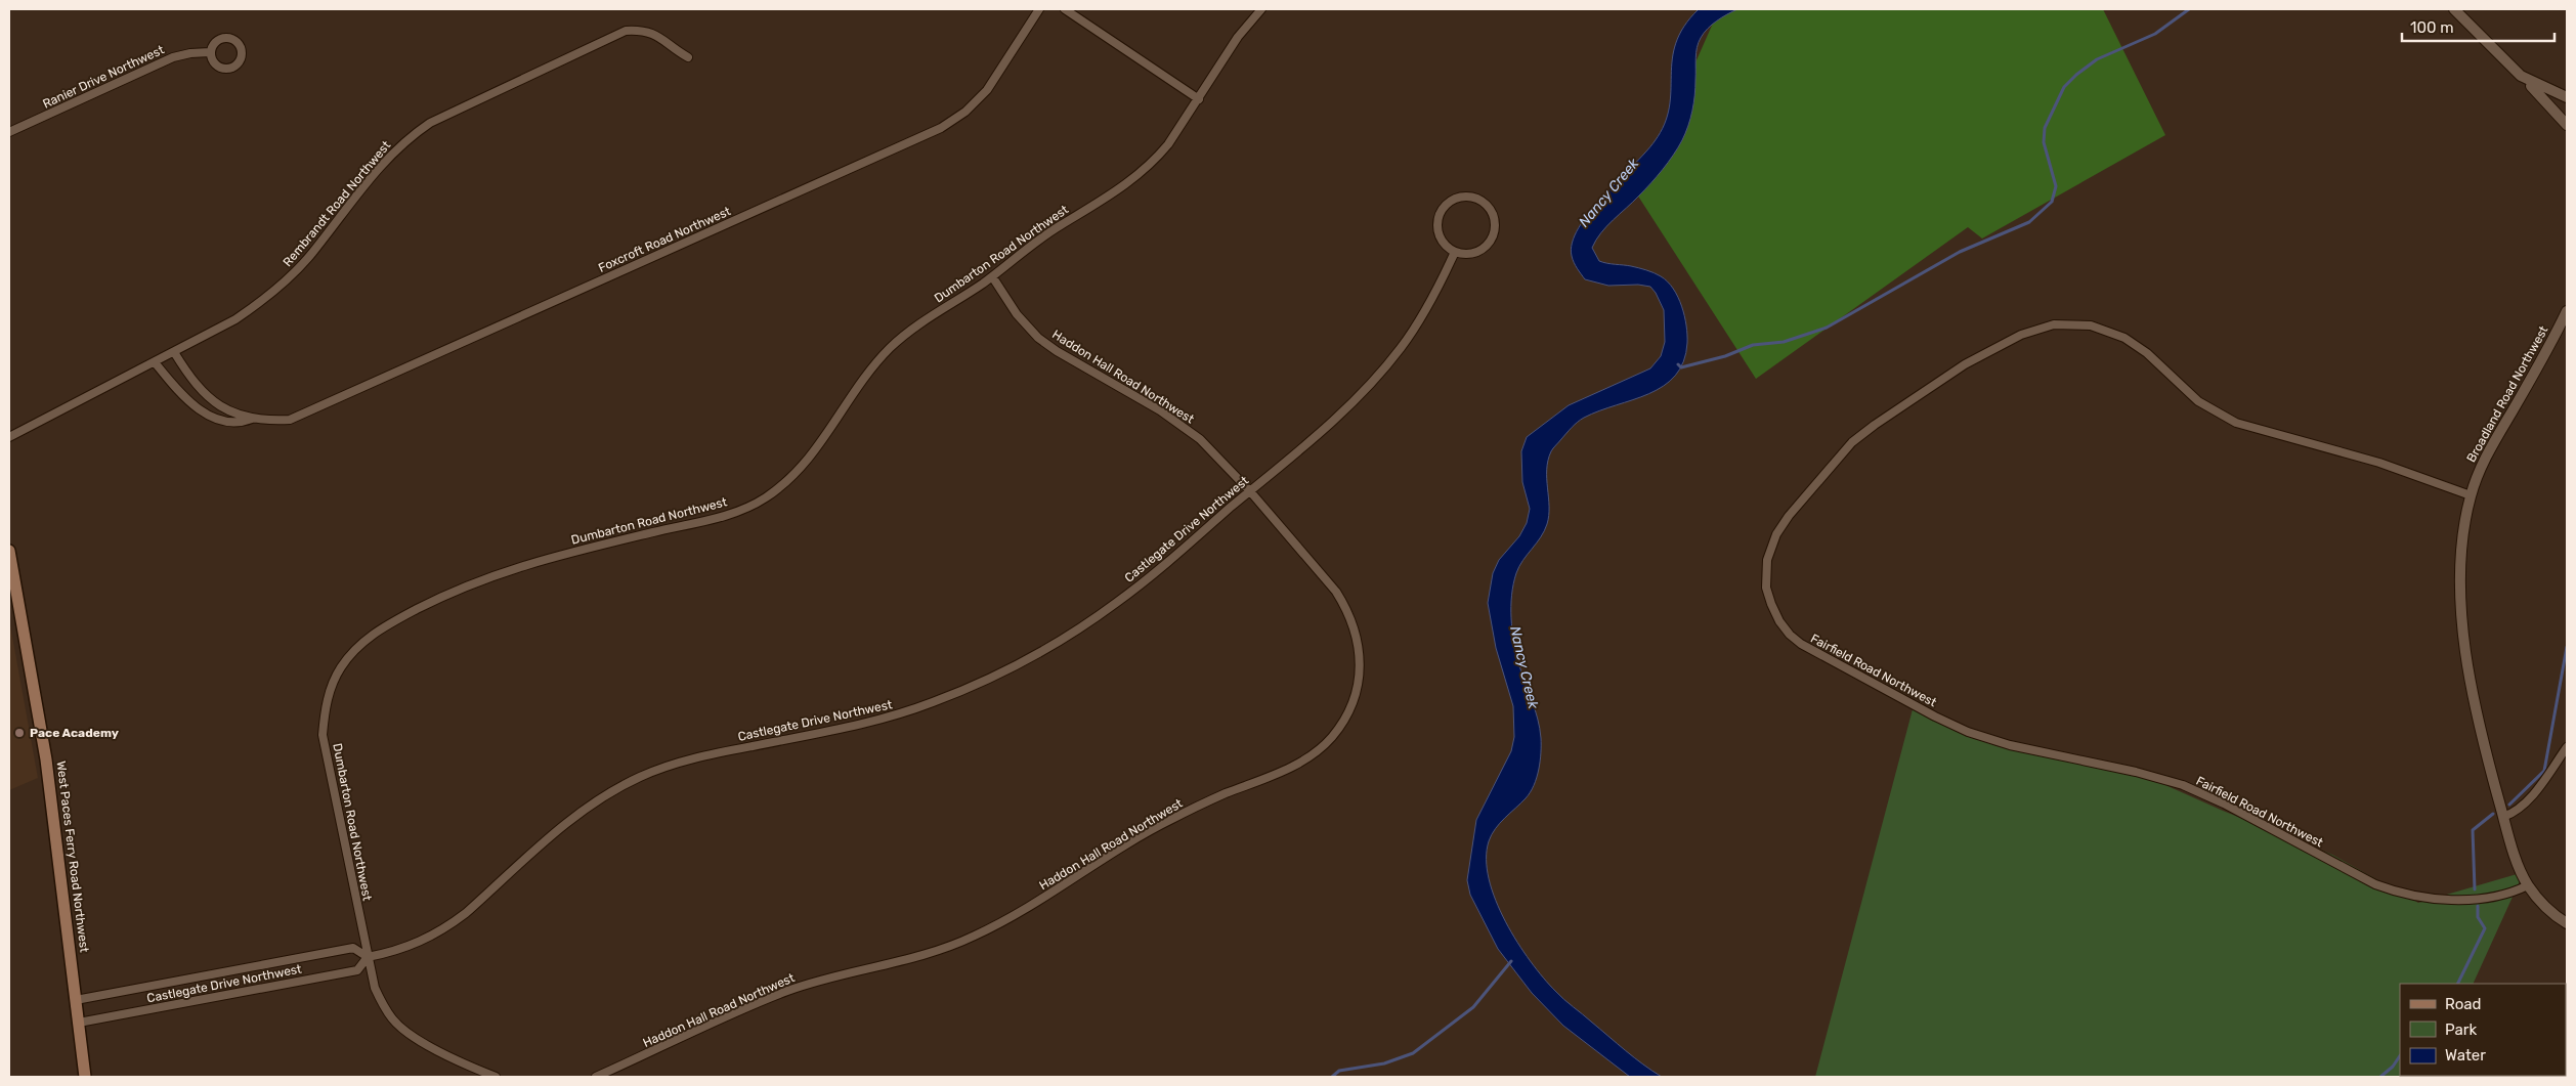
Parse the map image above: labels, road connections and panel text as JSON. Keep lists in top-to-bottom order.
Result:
{
  "streets": {
    "main road": ["West Paces Ferry Road Northwest"],
    "street": [
      "Ranier Drive Northwest",
      "Rembrandt Road Northwest",
      "Foxcroft Road Northwest",
      "Dumbarton Road Northwest",
      "Haddon Hall Road Northwest",
      "Broadland Road Northwest",
      "Castlegate Drive Northwest",
      "Fairfield Road Northwest"
    ]
  },
  "crossings": [
    ["Rembrandt Road Northwest", "Foxcroft Road Northwest"],
    ["Dumbarton Road Northwest", "Haddon Hall Road Northwest"],
    ["Dumbarton Road Northwest", "Castlegate Drive Northwest"],
    ["Haddon Hall Road Northwest", "Castlegate Drive Northwest"],
    ["Broadland Road Northwest", "Fairfield Road Northwest"],
    ["Castlegate Drive Northwest", "West Paces Ferry Road Northwest"]
  ],
  "water": ["Nancy Creek"],
  "places": ["Pace Academy"],
  "legend": ["Road", "Park", "Water"],
  "scale_bar": "100 m"
}
